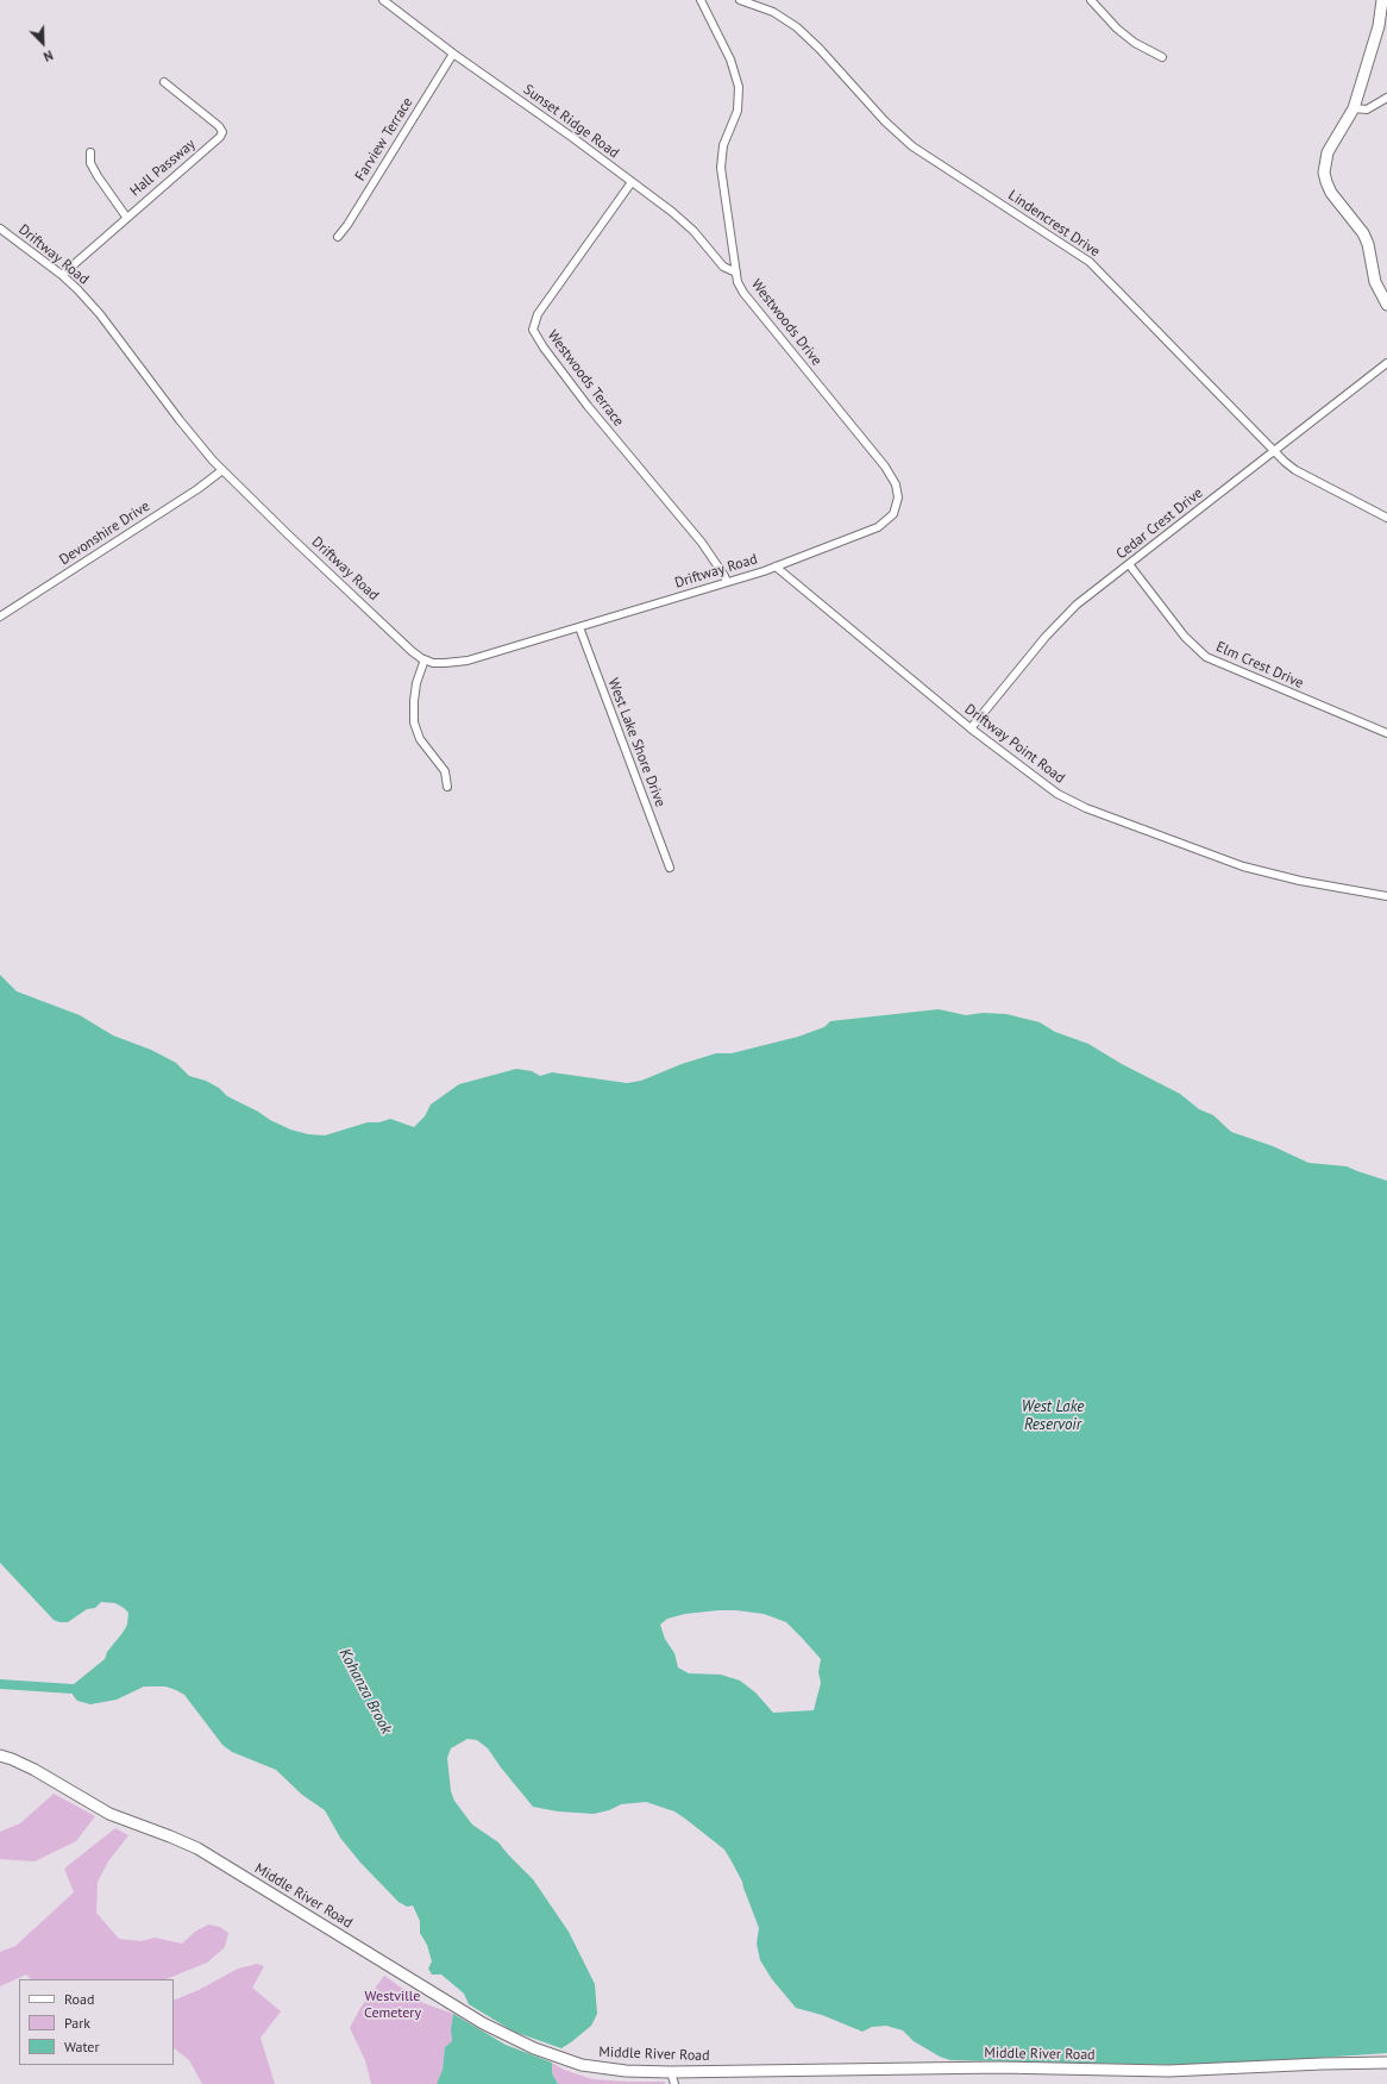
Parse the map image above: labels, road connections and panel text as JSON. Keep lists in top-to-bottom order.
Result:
{
  "streets": {
    "main road": ["Middle River Road"],
    "street": [
      "Sunset Ridge Road",
      "Farview Terrace",
      "Hall Passway",
      "Lindencrest Drive",
      "Driftway Road",
      "Westwoods Drive",
      "Westwoods Terrace",
      "Cedar Crest Drive",
      "Devonshire Drive",
      "Elm Crest Drive",
      "West Lake Shore Drive",
      "Driftway Point Road"
    ]
  },
  "crossings": [
    ["Sunset Ridge Road", "Farview Terrace"],
    ["Sunset Ridge Road", "Westwoods Drive"],
    ["Sunset Ridge Road", "Westwoods Terrace"],
    ["Hall Passway", "Driftway Road"],
    ["Lindencrest Drive", "Cedar Crest Drive"],
    ["Driftway Road", "Westwoods Drive"],
    ["Driftway Road", "Westwoods Terrace"],
    ["Driftway Road", "Devonshire Drive"],
    ["Driftway Road", "West Lake Shore Drive"],
    ["Driftway Road", "Driftway Point Road"],
    ["Westwoods Drive", "Driftway Point Road"],
    ["Cedar Crest Drive", "Elm Crest Drive"],
    ["Cedar Crest Drive", "Driftway Point Road"]
  ],
  "water": ["West Lake Reservoir", "Kohanza Brook"],
  "parks": ["Westville Cemetery"],
  "legend": ["Road", "Park", "Water"],
  "north": "bottom right"
}
